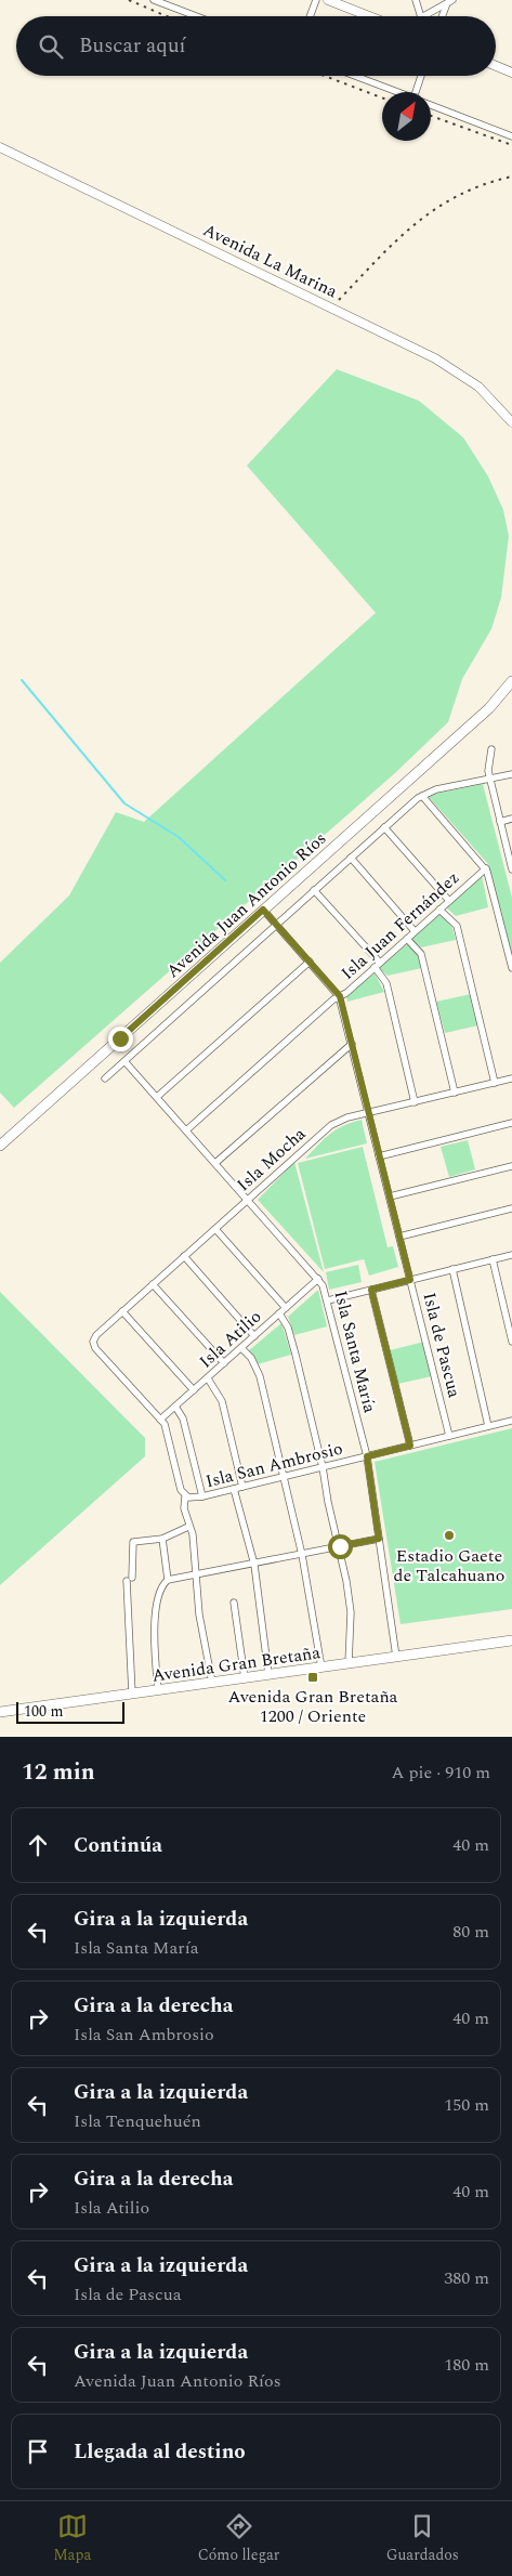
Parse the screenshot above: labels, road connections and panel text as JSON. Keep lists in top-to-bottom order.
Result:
{
  "streets": {
    "main road": ["Avenida La Marina", "Avenida Juan Antonio Ríos", "Avenida Gran Bretaña"],
    "street": [
      "Isla Juan Fernández",
      "Isla Mocha",
      "Isla Atilio",
      "Isla de Pascua",
      "Isla Santa María",
      "Isla San Ambrosio"
    ]
  },
  "crossings": [
    ["Avenida Juan Antonio Ríos", "Isla de Pascua"],
    ["Isla Juan Fernández", "Isla de Pascua"],
    ["Isla Juan Fernández", "Isla Santa María"],
    ["Isla Mocha", "Isla de Pascua"],
    ["Isla Mocha", "Isla Santa María"],
    ["Isla Mocha", "Isla San Ambrosio"],
    ["Isla Atilio", "Isla Santa María"],
    ["Isla Atilio", "Isla San Ambrosio"],
    ["Isla de Pascua", "Isla San Ambrosio"],
    ["Isla Santa María", "Isla San Ambrosio"],
    ["Isla Santa María", "Avenida Gran Bretaña"]
  ],
  "places": {
    "other": ["Estadio Gaete de Talcahuano"],
    "transit": ["Avenida Gran Bretaña 1200 / Oriente"]
  },
  "scale_bar": "100 m",
  "north": "top right",
  "page": {
    "search": "Buscar aquí",
    "scale": "100 m",
    "heading": ["12 min", "A pie · 910 m"],
    "list": [
      ["Continúa", "40 m"],
      ["Gira a la izquierda", "Isla Santa María", "80 m"],
      ["Gira a la derecha", "Isla San Ambrosio", "40 m"],
      ["Gira a la izquierda", "Isla Tenquehuén", "150 m"],
      ["Gira a la derecha", "Isla Atilio", "40 m"],
      ["Gira a la izquierda", "Isla de Pascua", "380 m"],
      ["Gira a la izquierda", "Avenida Juan Antonio Ríos", "180 m"],
      "Llegada al destino"
    ],
    "nav": ["Mapa", "Cómo llegar", "Guardados"]
  }
}
